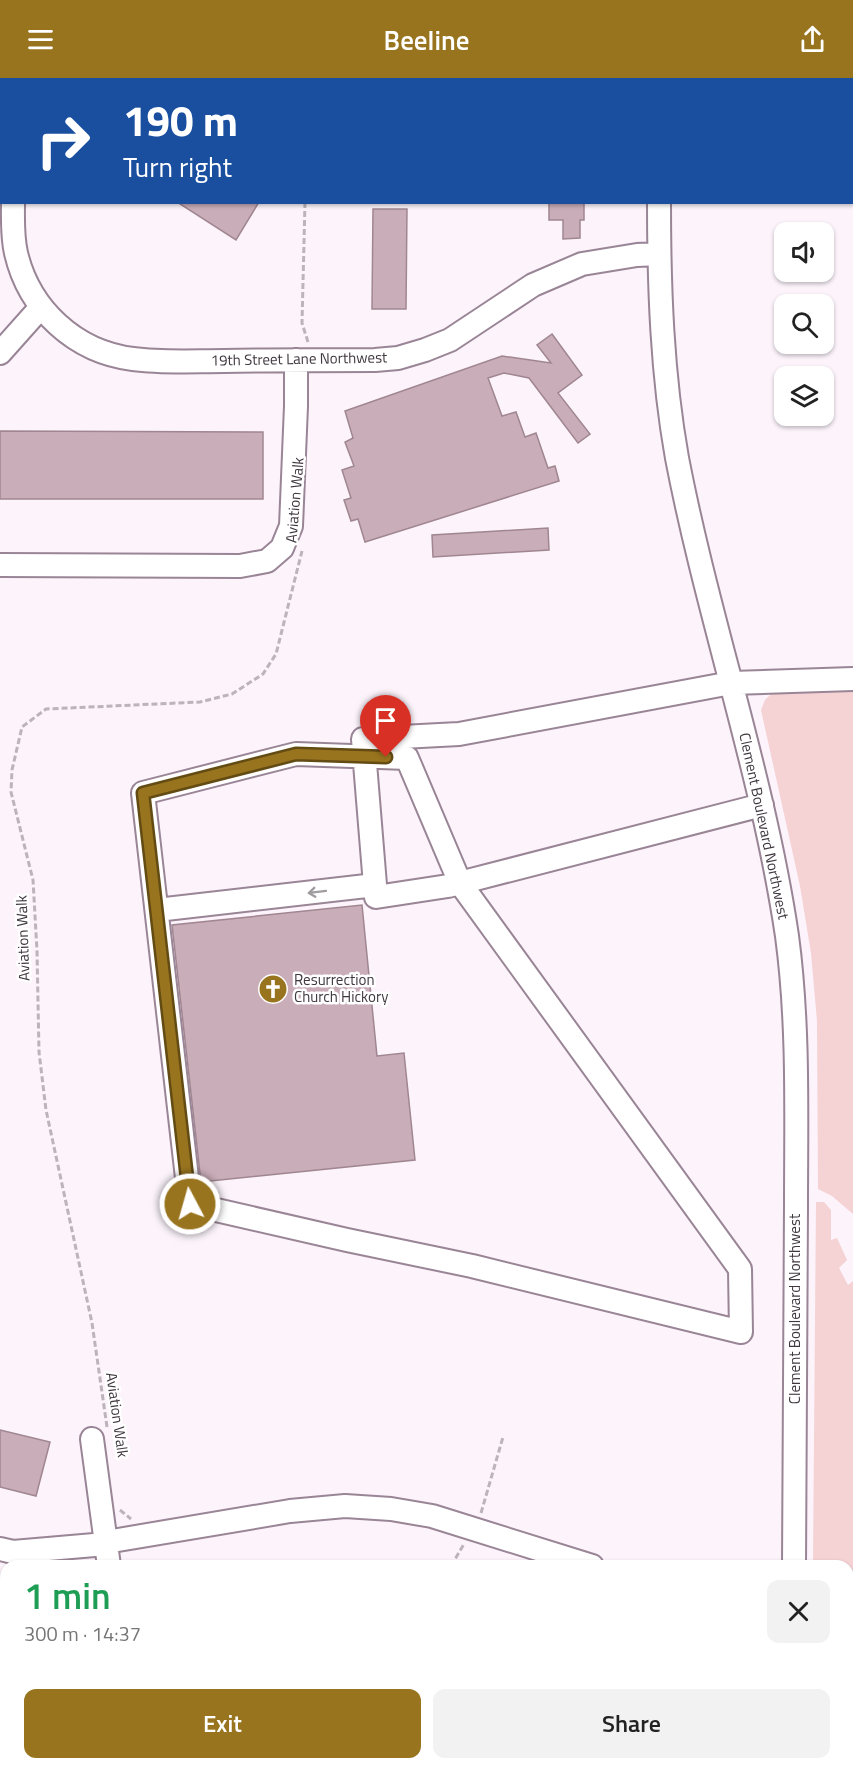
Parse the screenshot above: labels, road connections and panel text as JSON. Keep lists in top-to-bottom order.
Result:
{
  "streets": {
    "street": ["19th Street Lane Northwest", "Clement Boulevard Northwest"],
    "path": ["Aviation Walk"]
  },
  "crossings": [
    ["19th Street Lane Northwest", "Clement Boulevard Northwest"]
  ],
  "places": {
    "church": ["Resurrection Church Hickory"]
  },
  "page": {
    "header": "Beeline",
    "turn": ["190 m", "Turn right"],
    "heading": ["1 min", "300 m · 14:37"],
    "buttons": ["Exit", "Share"]
  }
}
